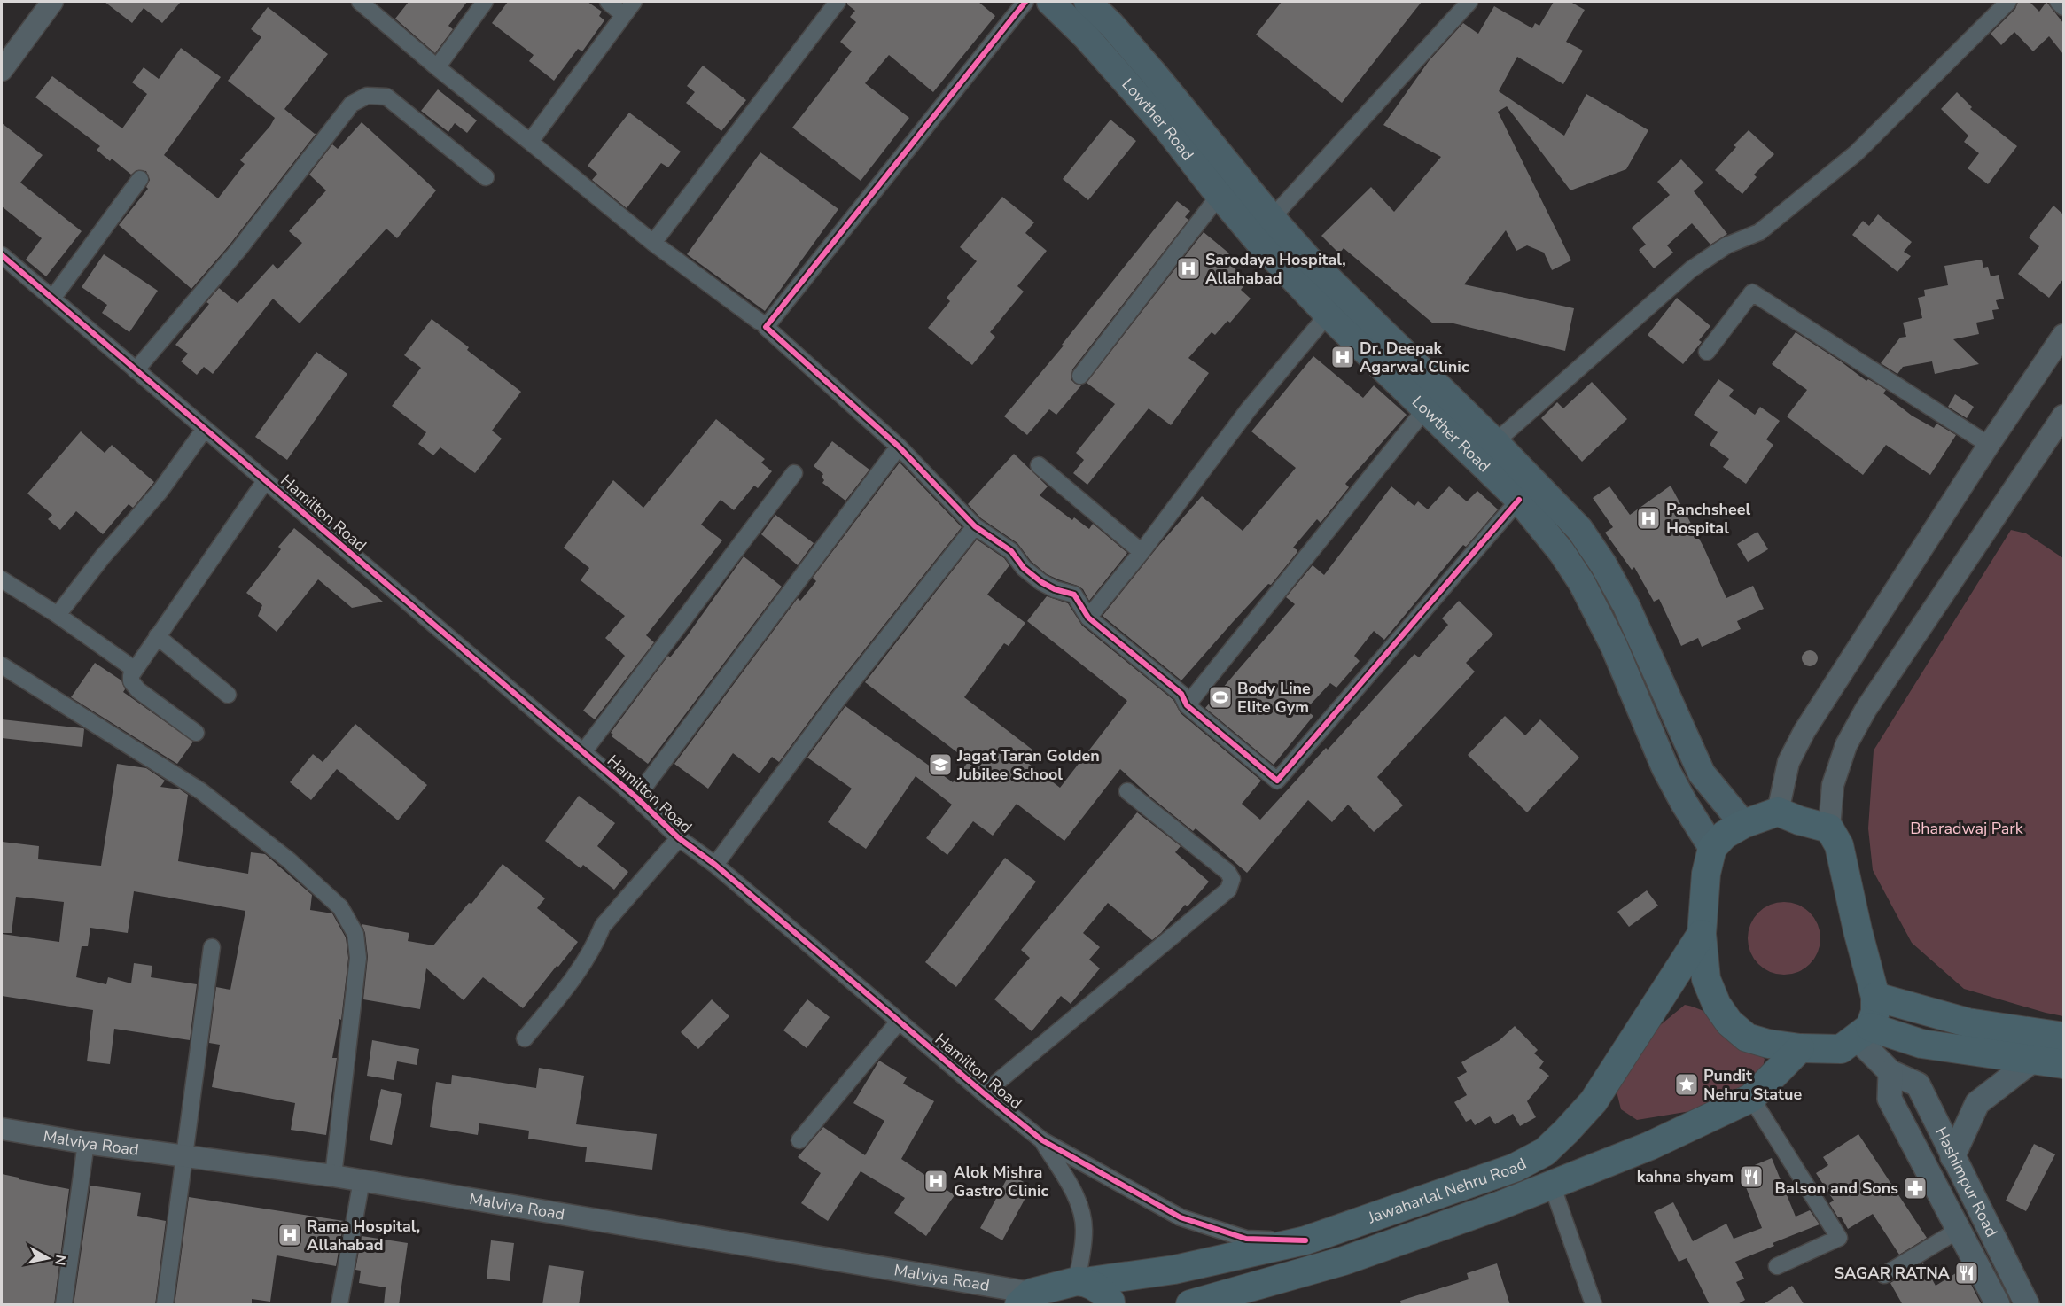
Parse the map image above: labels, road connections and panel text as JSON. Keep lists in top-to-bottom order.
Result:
{
  "streets": {
    "highway": ["Jawaharlal Nehru Road"],
    "main road": ["Lowther Road", "Hashimpur Road"],
    "street": ["Hamilton Road", "Malviya Road"]
  },
  "crossings": [
    ["Hamilton Road", "Jawaharlal Nehru Road"],
    ["Malviya Road", "Jawaharlal Nehru Road"]
  ],
  "parks": ["Bharadwaj Park"],
  "places": {
    "hospital": [
      "Sarodaya Hospital, Allahabad",
      "Dr. Deepak Agarwal Clinic",
      "Panchsheel Hospital",
      "Alok Mishra Gastro Clinic",
      "Rama Hospital, Allahabad"
    ],
    "sports": ["Body Line Elite Gym"],
    "school or university": ["Jagat Taran Golden Jubilee School"],
    "place": ["Pundit Nehru Statue"],
    "restaurant": ["kahna shyam", "SAGAR RATNA"],
    "pharmacy": ["Balson and Sons"]
  },
  "north": "right"
}
